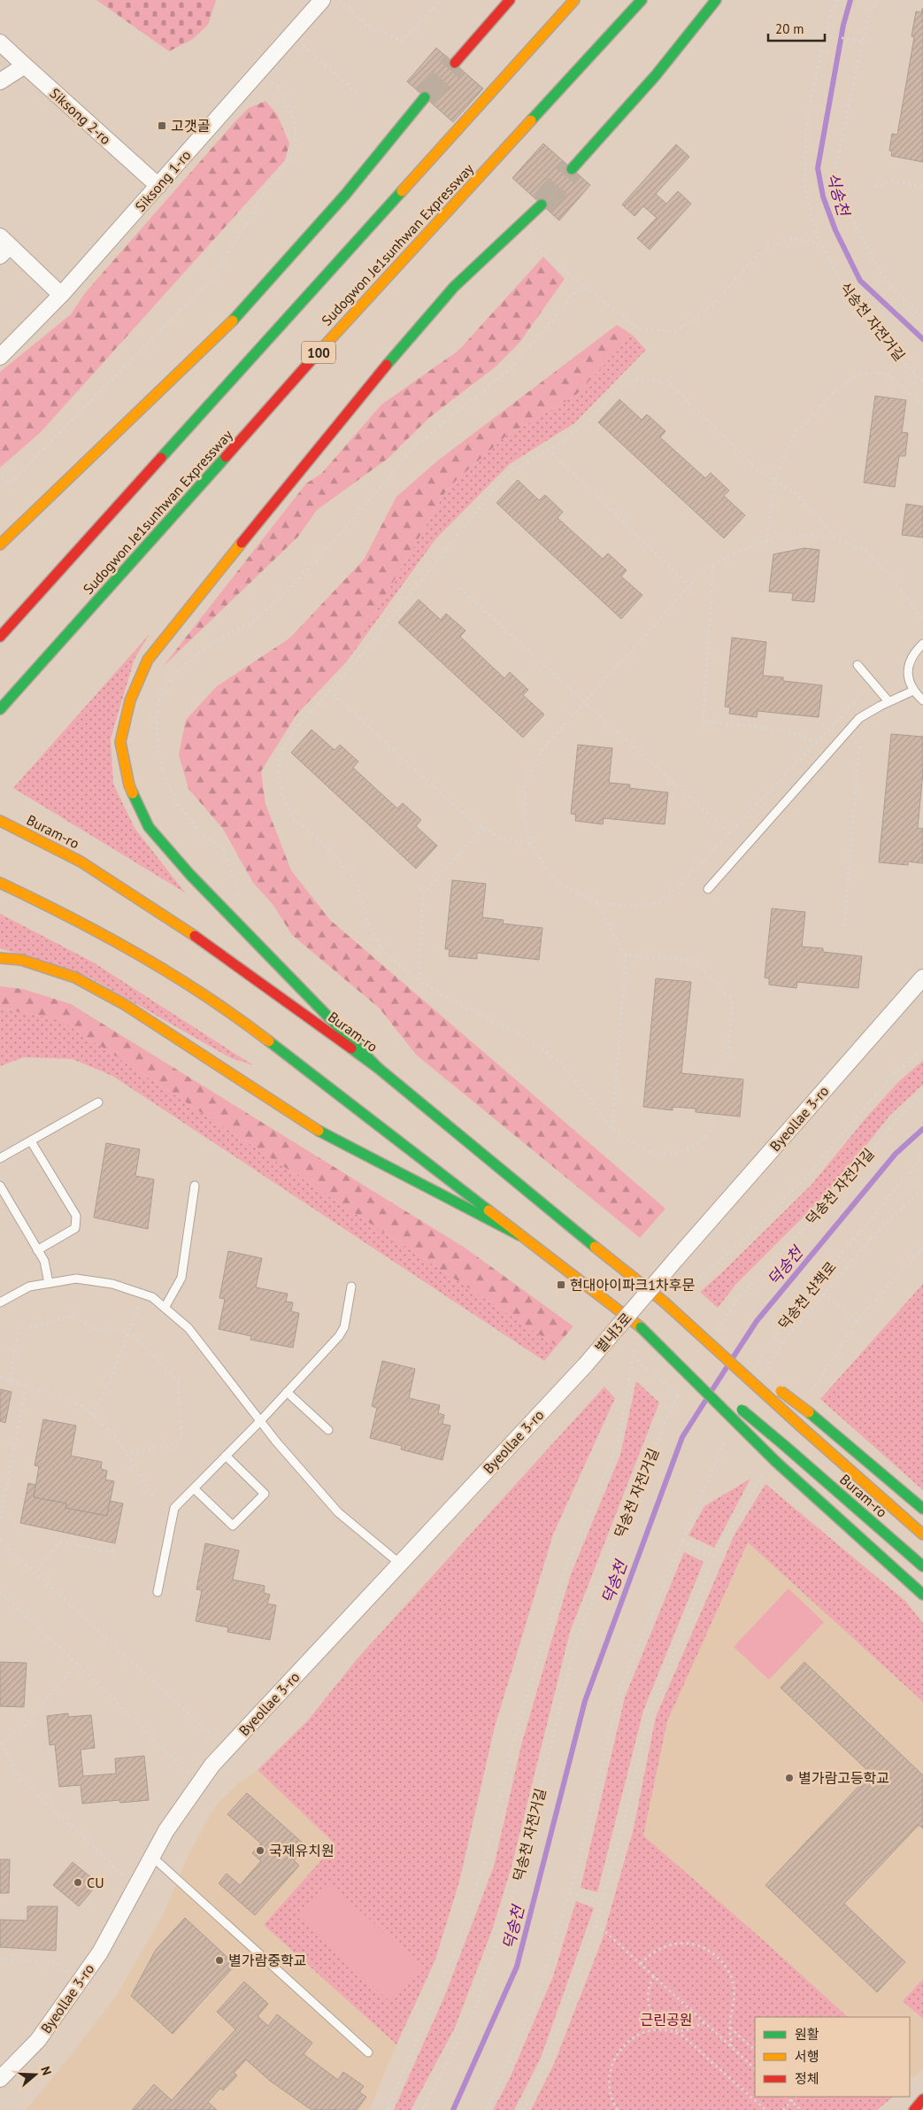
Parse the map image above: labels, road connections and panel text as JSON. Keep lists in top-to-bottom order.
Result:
{
  "streets": {
    "main road": ["Sudogwon Je1sunhwan Expressway", "100", "Buram-ro"],
    "street": [
      "Siksong 2-ro",
      "Siksong 1-ro",
      "Byeollae 3-ro",
      "별내3로"
    ],
    "path": ["식송천 자전거길", "덕송천 자전거길", "덕송천 산책로"]
  },
  "crossings": [
    ["Siksong 2-ro", "Siksong 1-ro"],
    ["Byeollae 3-ro", "별내3로"]
  ],
  "water": ["식송천", "덕송천"],
  "parks": ["근린공원"],
  "places": {
    "transit": ["고갯골", "현대아이파크1차후문"],
    "other": [
      "별가람고등학교",
      "국제유치원",
      "CU",
      "별가람중학교"
    ]
  },
  "legend": ["원활", "서행", "정체"],
  "scale_bar": "20 m",
  "north": "right"
}
